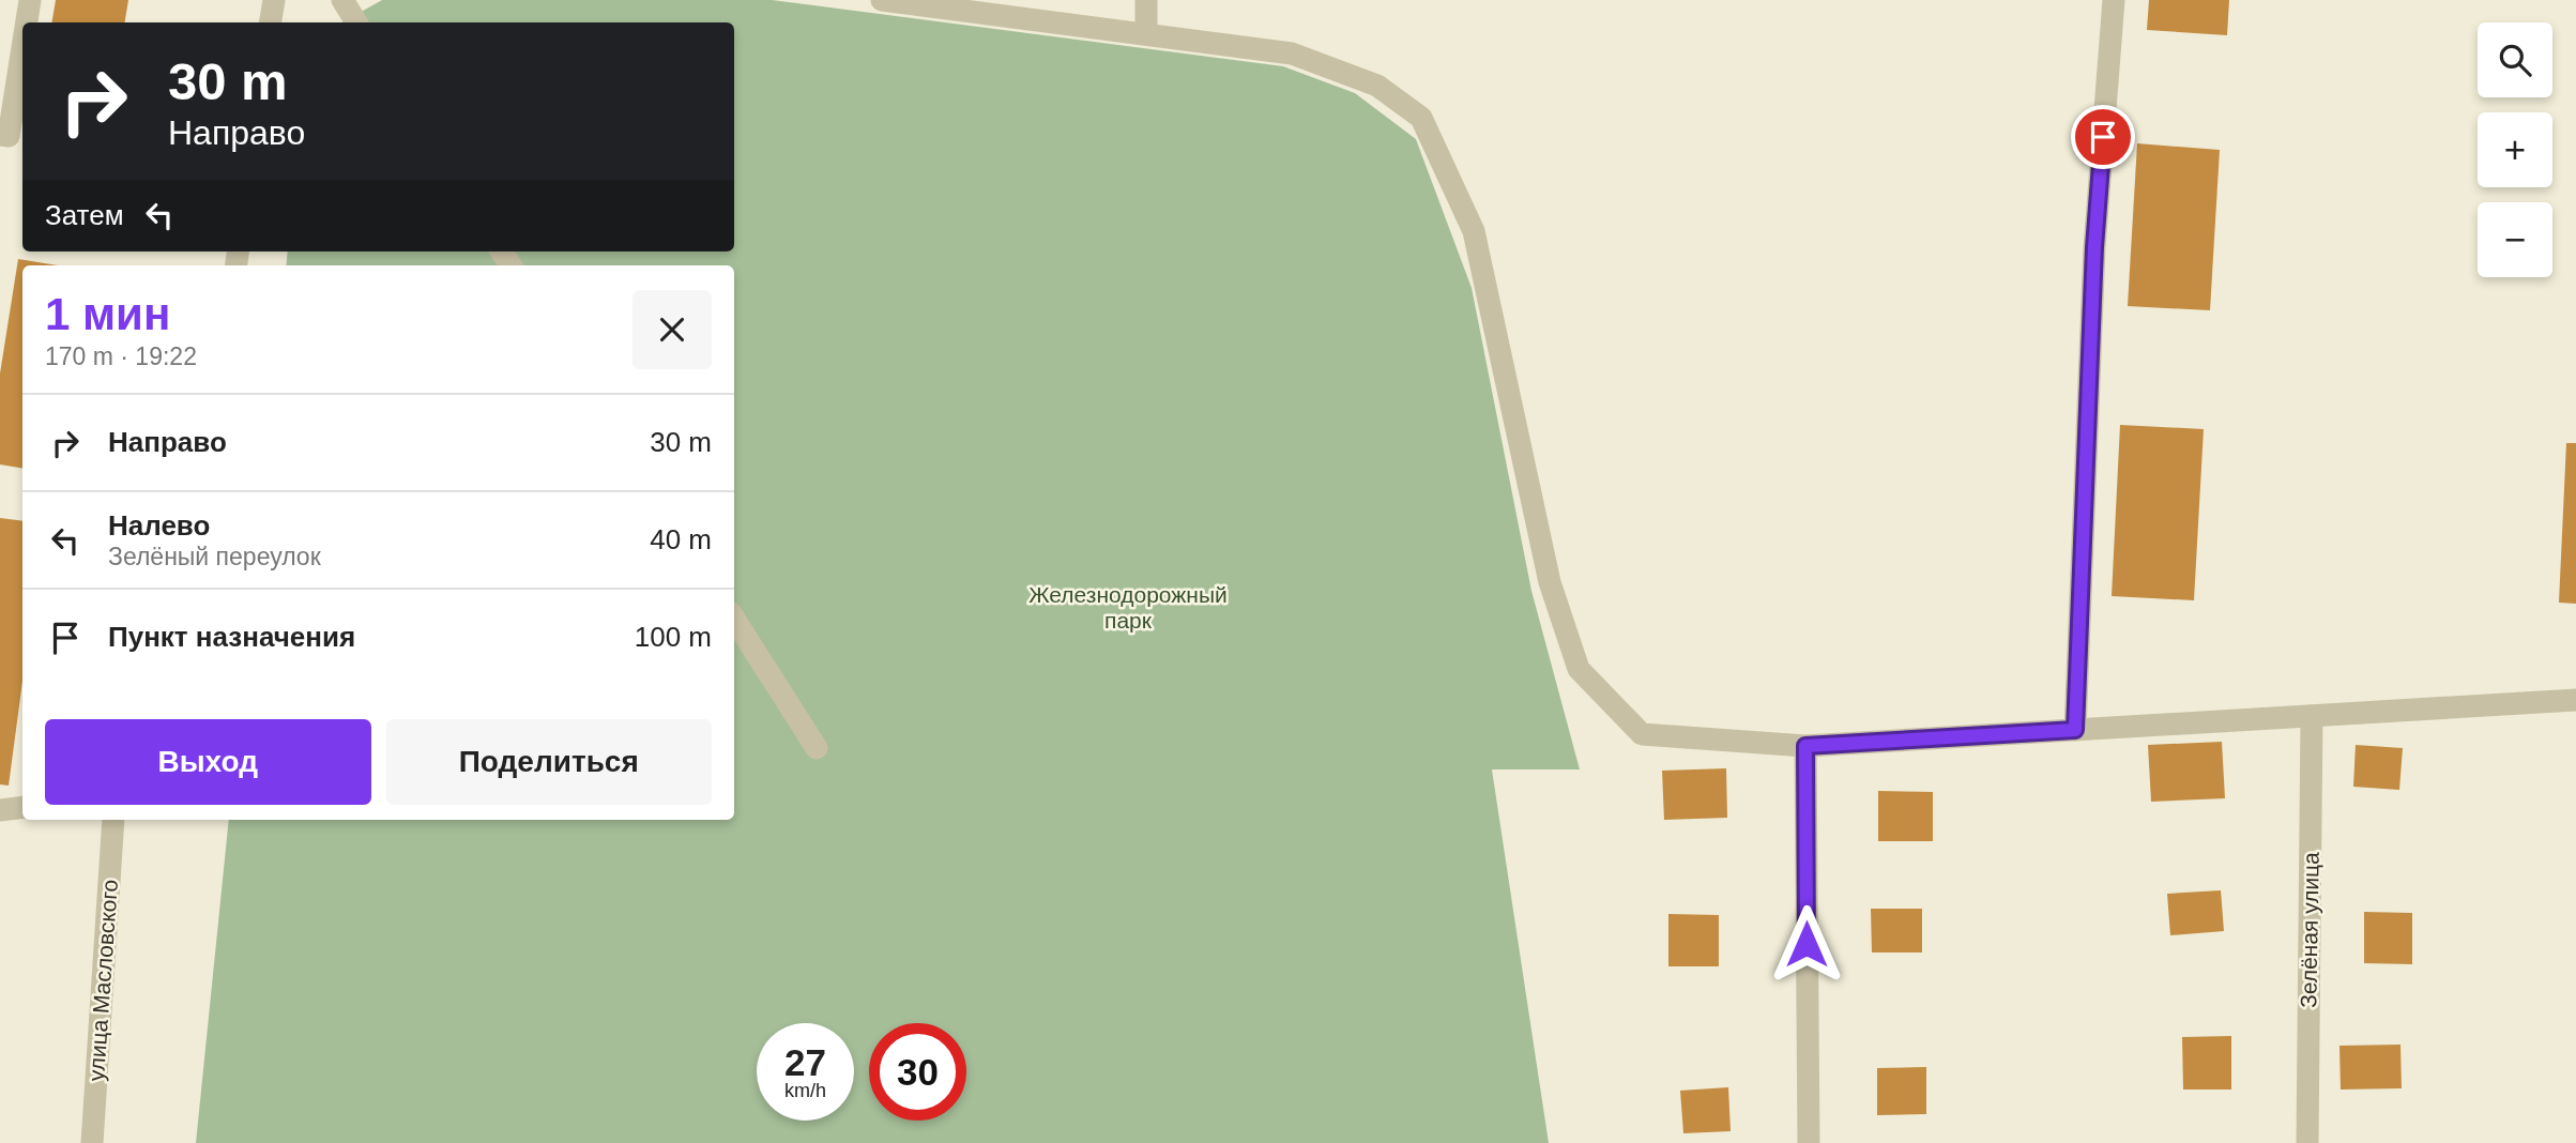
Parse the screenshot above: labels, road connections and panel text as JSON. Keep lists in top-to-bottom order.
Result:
{
  "streets": {
    "street": ["Зелёная улица", "улица Масловского"]
  },
  "parks": ["Железнодорожный парк"],
  "page": {
    "map_buttons": ["+", "−"],
    "turn": ["30 m", "Направо"],
    "then": "Затем",
    "heading": ["1 мин", "170 m · 19:22"],
    "list": [
      {
        "name": "Направо",
        "value": "30 m"
      },
      {
        "name": "Налево",
        "note": "Зелёный переулок",
        "value": "40 m"
      },
      {
        "name": "Пункт назначения",
        "value": "100 m"
      }
    ],
    "buttons": ["Выход", "Поделиться"],
    "speed": "27 km/h",
    "limit": "30"
  }
}
